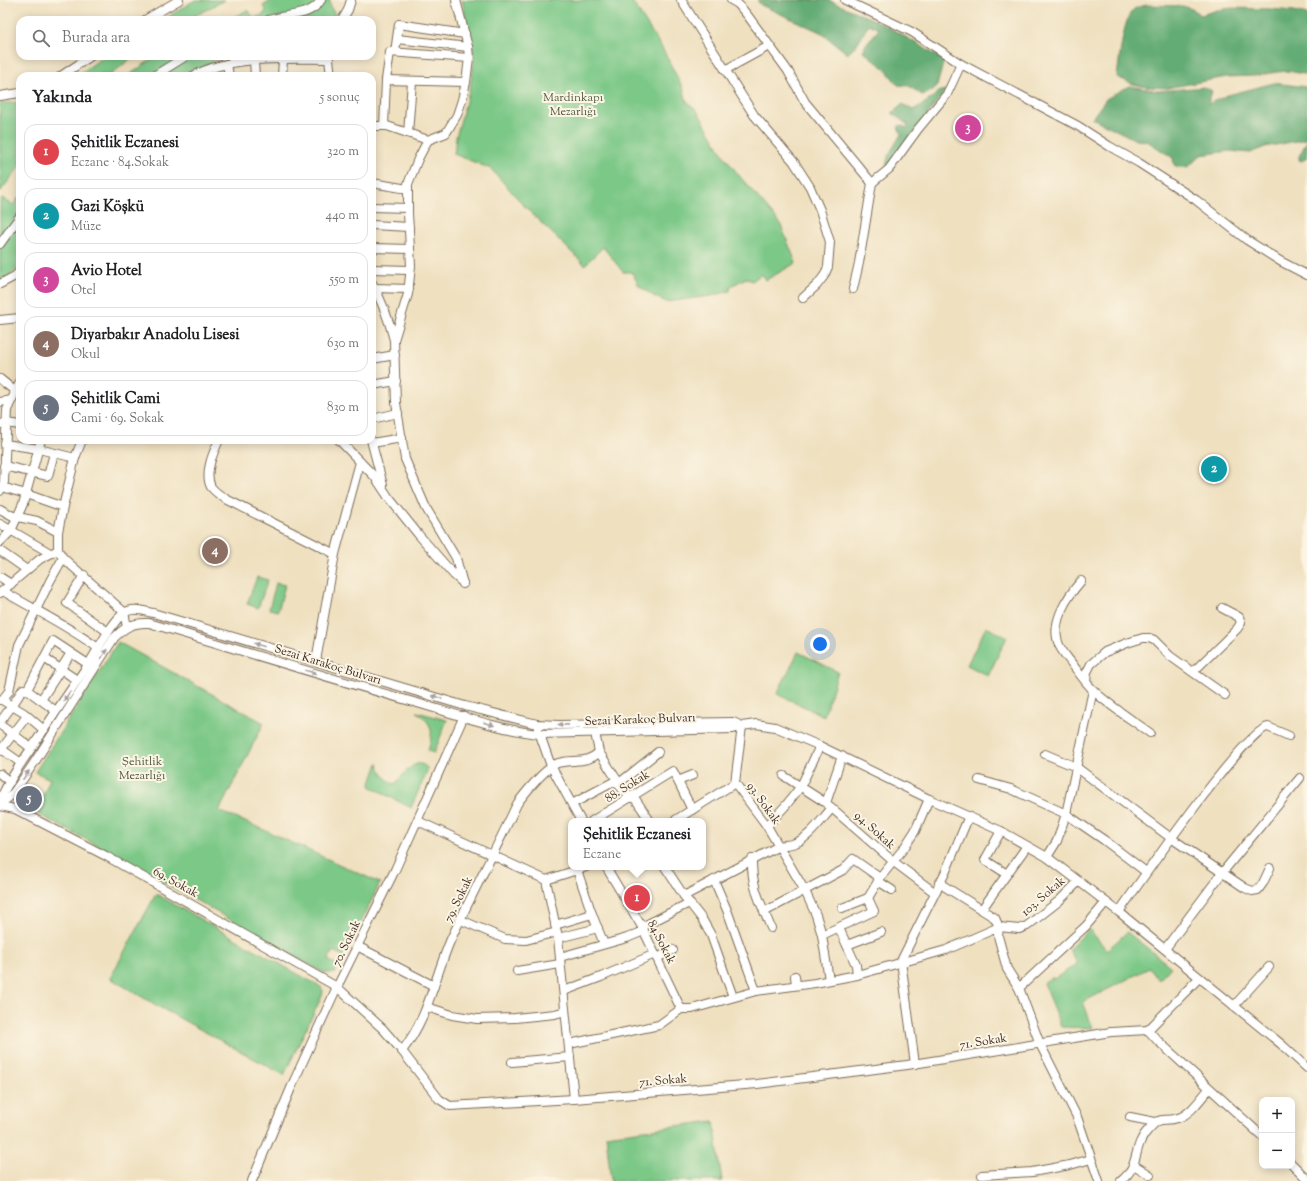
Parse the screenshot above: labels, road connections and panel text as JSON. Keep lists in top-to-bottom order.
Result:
{
  "streets": {
    "street": [
      "Sezai Karakoç Bulvarı",
      "88. Sokak",
      "93. Sokak",
      "94. Sokak",
      "69. Sokak",
      "103. Sokak",
      "79. Sokak",
      "84.Sokak",
      "70. Sokak",
      "71. Sokak"
    ]
  },
  "crossings": [
    ["Sezai Karakoç Bulvarı", "93. Sokak"],
    ["Sezai Karakoç Bulvarı", "70. Sokak"],
    ["69. Sokak", "70. Sokak"],
    ["69. Sokak", "71. Sokak"],
    ["79. Sokak", "71. Sokak"],
    ["70. Sokak", "71. Sokak"]
  ],
  "parks": ["Mardinkapı Mezarlığı", "Şehitlik Mezarlığı"],
  "page": {
    "search": "Burada ara",
    "heading": ["Yakında", "5 sonuç"],
    "pins": [
      "3",
      "2",
      "4",
      "5",
      "1"
    ],
    "list": [
      {
        "mark": "1",
        "name": "Şehitlik Eczanesi",
        "note": "Eczane · 84.Sokak",
        "value": "320 m"
      },
      {
        "mark": "2",
        "name": "Gazi Köşkü",
        "note": "Müze",
        "value": "440 m"
      },
      {
        "mark": "3",
        "name": "Avio Hotel",
        "note": "Otel",
        "value": "550 m"
      },
      {
        "mark": "4",
        "name": "Diyarbakır Anadolu Lisesi",
        "note": "Okul",
        "value": "630 m"
      },
      {
        "mark": "5",
        "name": "Şehitlik Cami",
        "note": "Cami · 69. Sokak",
        "value": "830 m"
      }
    ],
    "popup": ["Şehitlik Eczanesi", "Eczane"],
    "map_buttons": ["+", "−"]
  }
}
